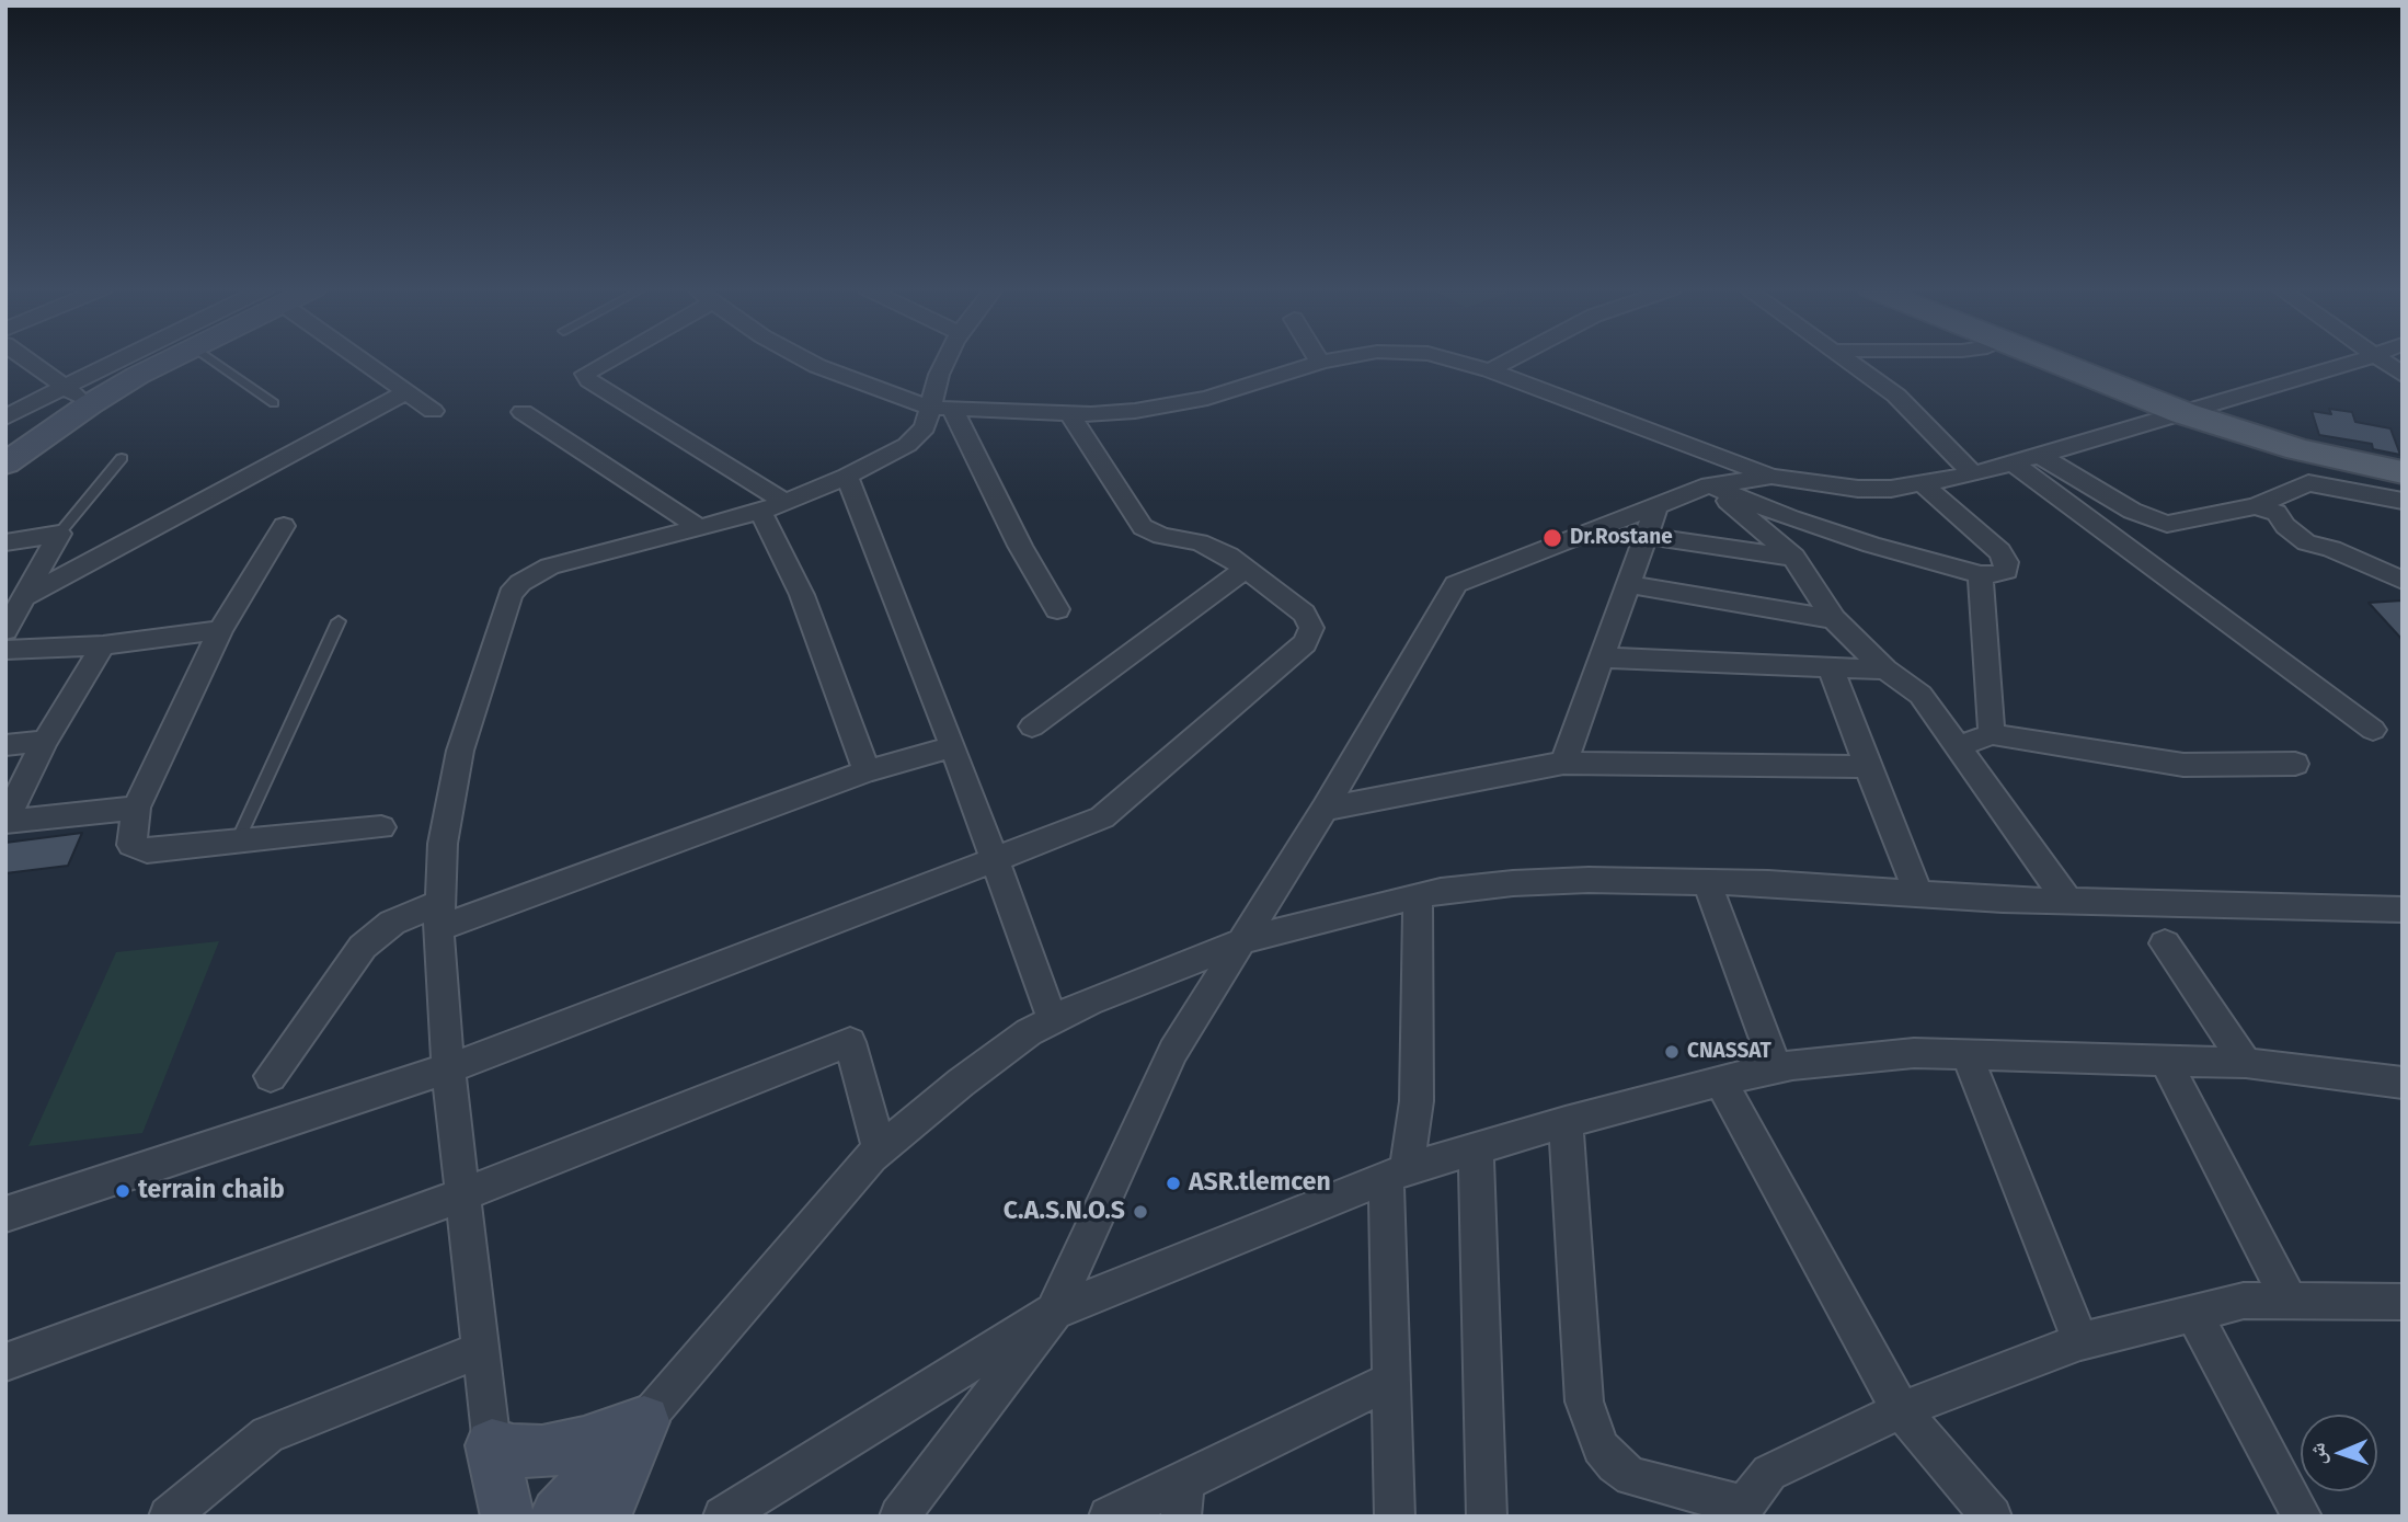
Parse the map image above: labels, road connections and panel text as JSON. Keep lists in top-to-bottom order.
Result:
{
  "places": [
    "Dr.Rostane",
    "CNASSAT",
    "ASR.tlemcen",
    "terrain chaib",
    "C.A.S.N.O.S"
  ],
  "north": "left"
}
